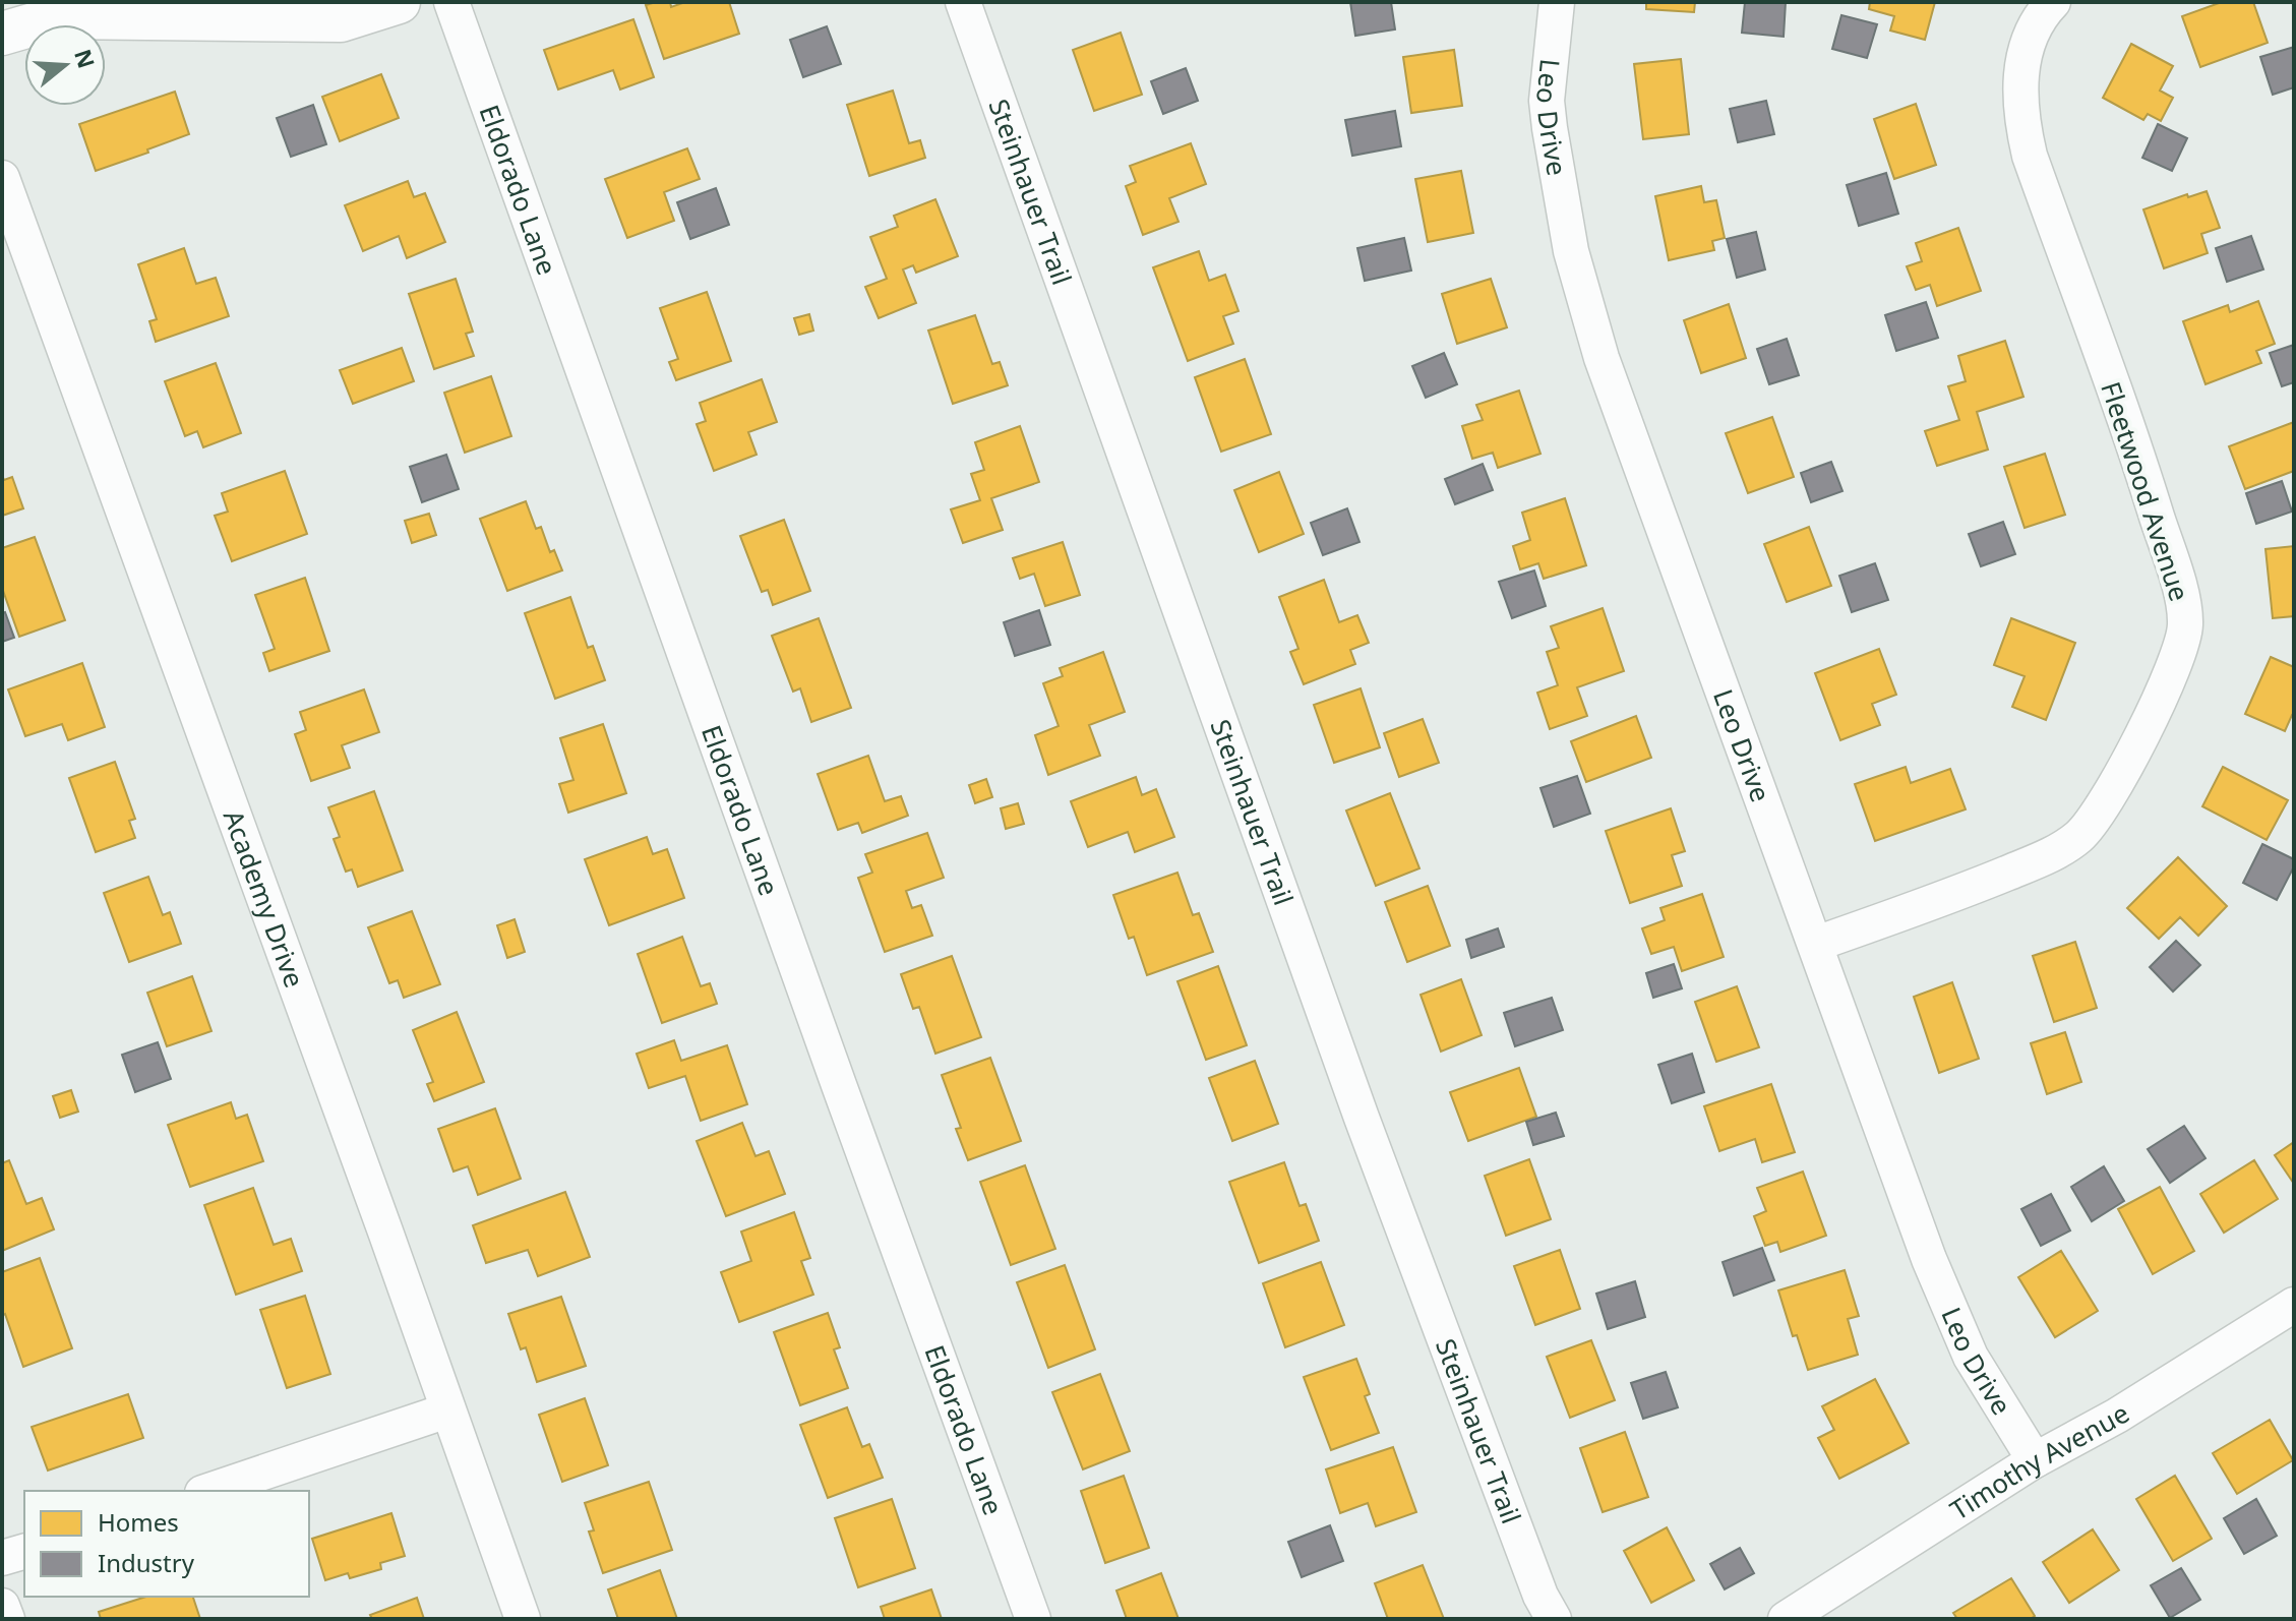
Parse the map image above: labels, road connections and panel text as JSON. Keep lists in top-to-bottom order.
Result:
{
  "streets": {
    "street": [
      "Leo Drive",
      "Eldorado Lane",
      "Steinhauer Trail",
      "Fleetwood Avenue",
      "Academy Drive",
      "Timothy Avenue"
    ]
  },
  "crossings": [
    ["Leo Drive", "Fleetwood Avenue"],
    ["Leo Drive", "Timothy Avenue"]
  ],
  "legend": ["Homes", "Industry"],
  "north": "right"
}
